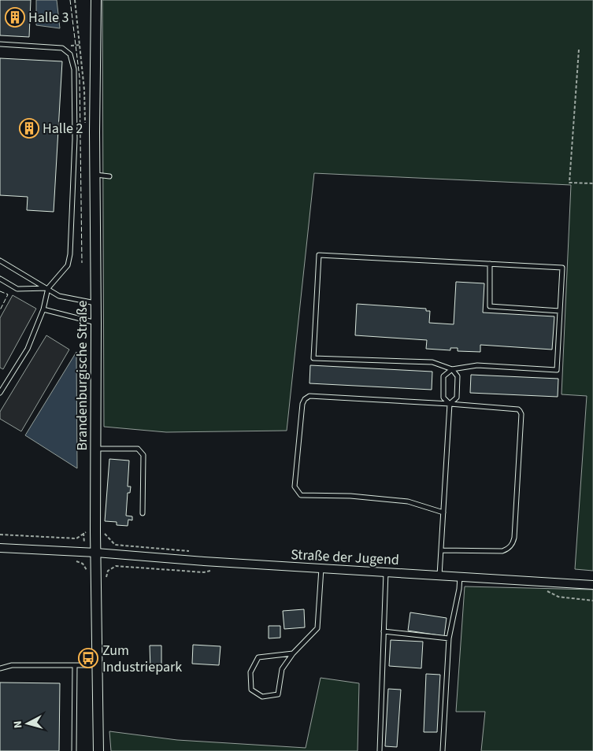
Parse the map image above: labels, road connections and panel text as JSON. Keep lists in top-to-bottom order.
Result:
{
  "streets": {
    "street": ["Brandenburgische Straße", "Straße der Jugend"]
  },
  "crossings": [
    ["Brandenburgische Straße", "Straße der Jugend"]
  ],
  "places": {
    "building": ["Halle 3", "Halle 2"],
    "bus stop": ["Zum Industriepark"]
  },
  "north": "left"
}
